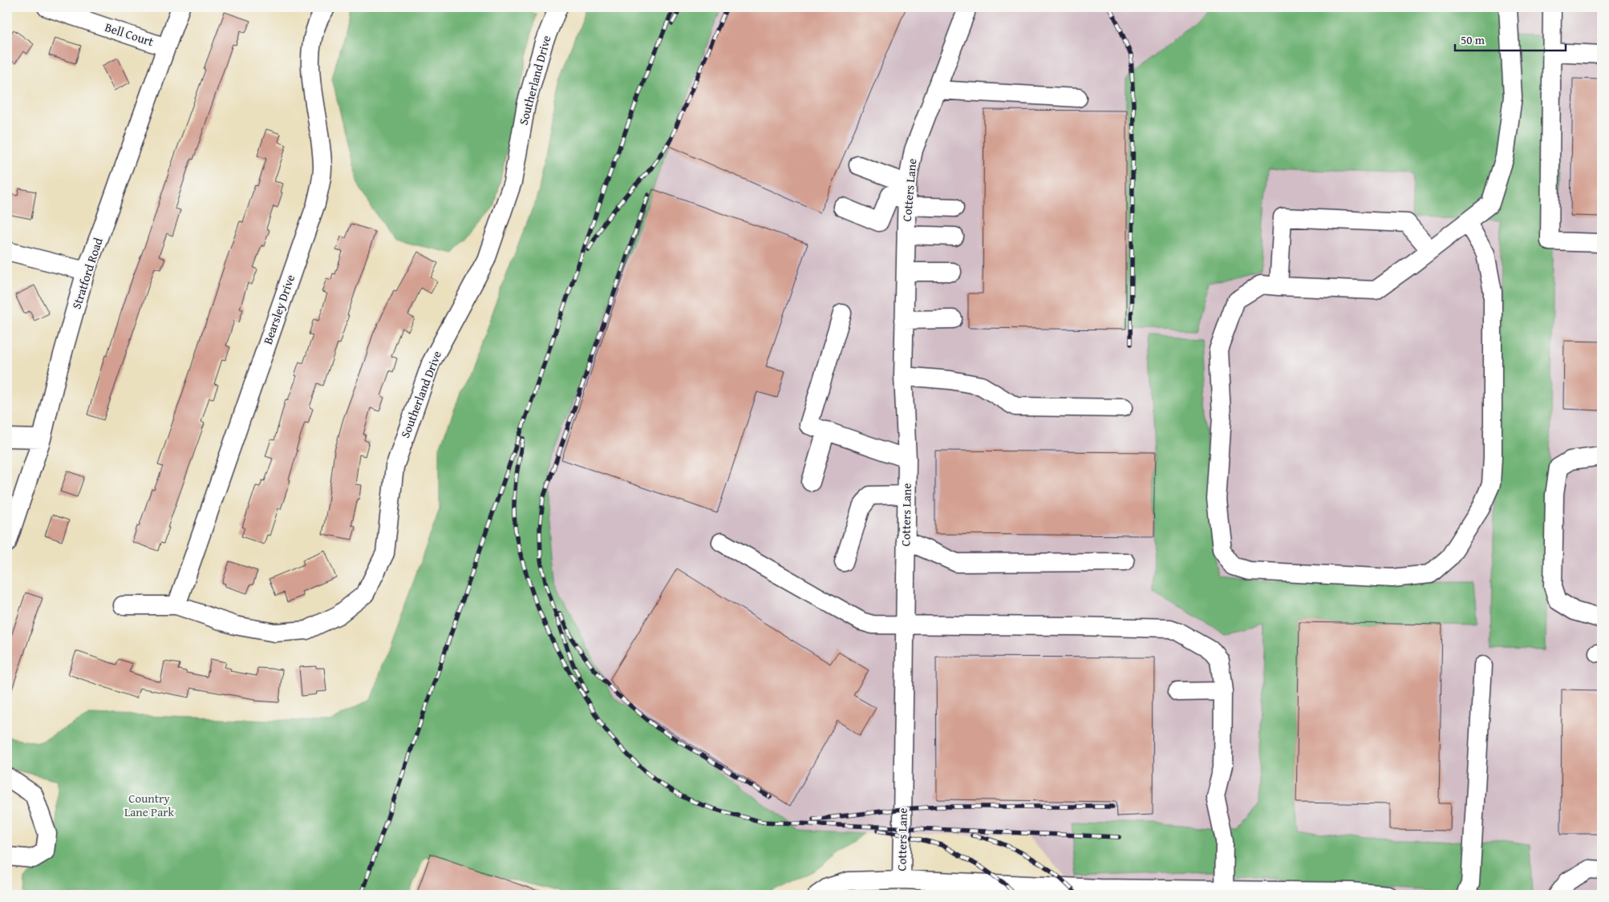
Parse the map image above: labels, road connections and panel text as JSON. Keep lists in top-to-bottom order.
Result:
{
  "streets": {
    "street": [
      "Bell Court",
      "Southerland Drive",
      "Cotters Lane",
      "Stratford Road",
      "Bearsley Drive"
    ]
  },
  "crossings": [
    ["Bell Court", "Stratford Road"],
    ["Southerland Drive", "Bearsley Drive"]
  ],
  "parks": ["Country Lane Park"],
  "scale_bar": "50 m"
}
